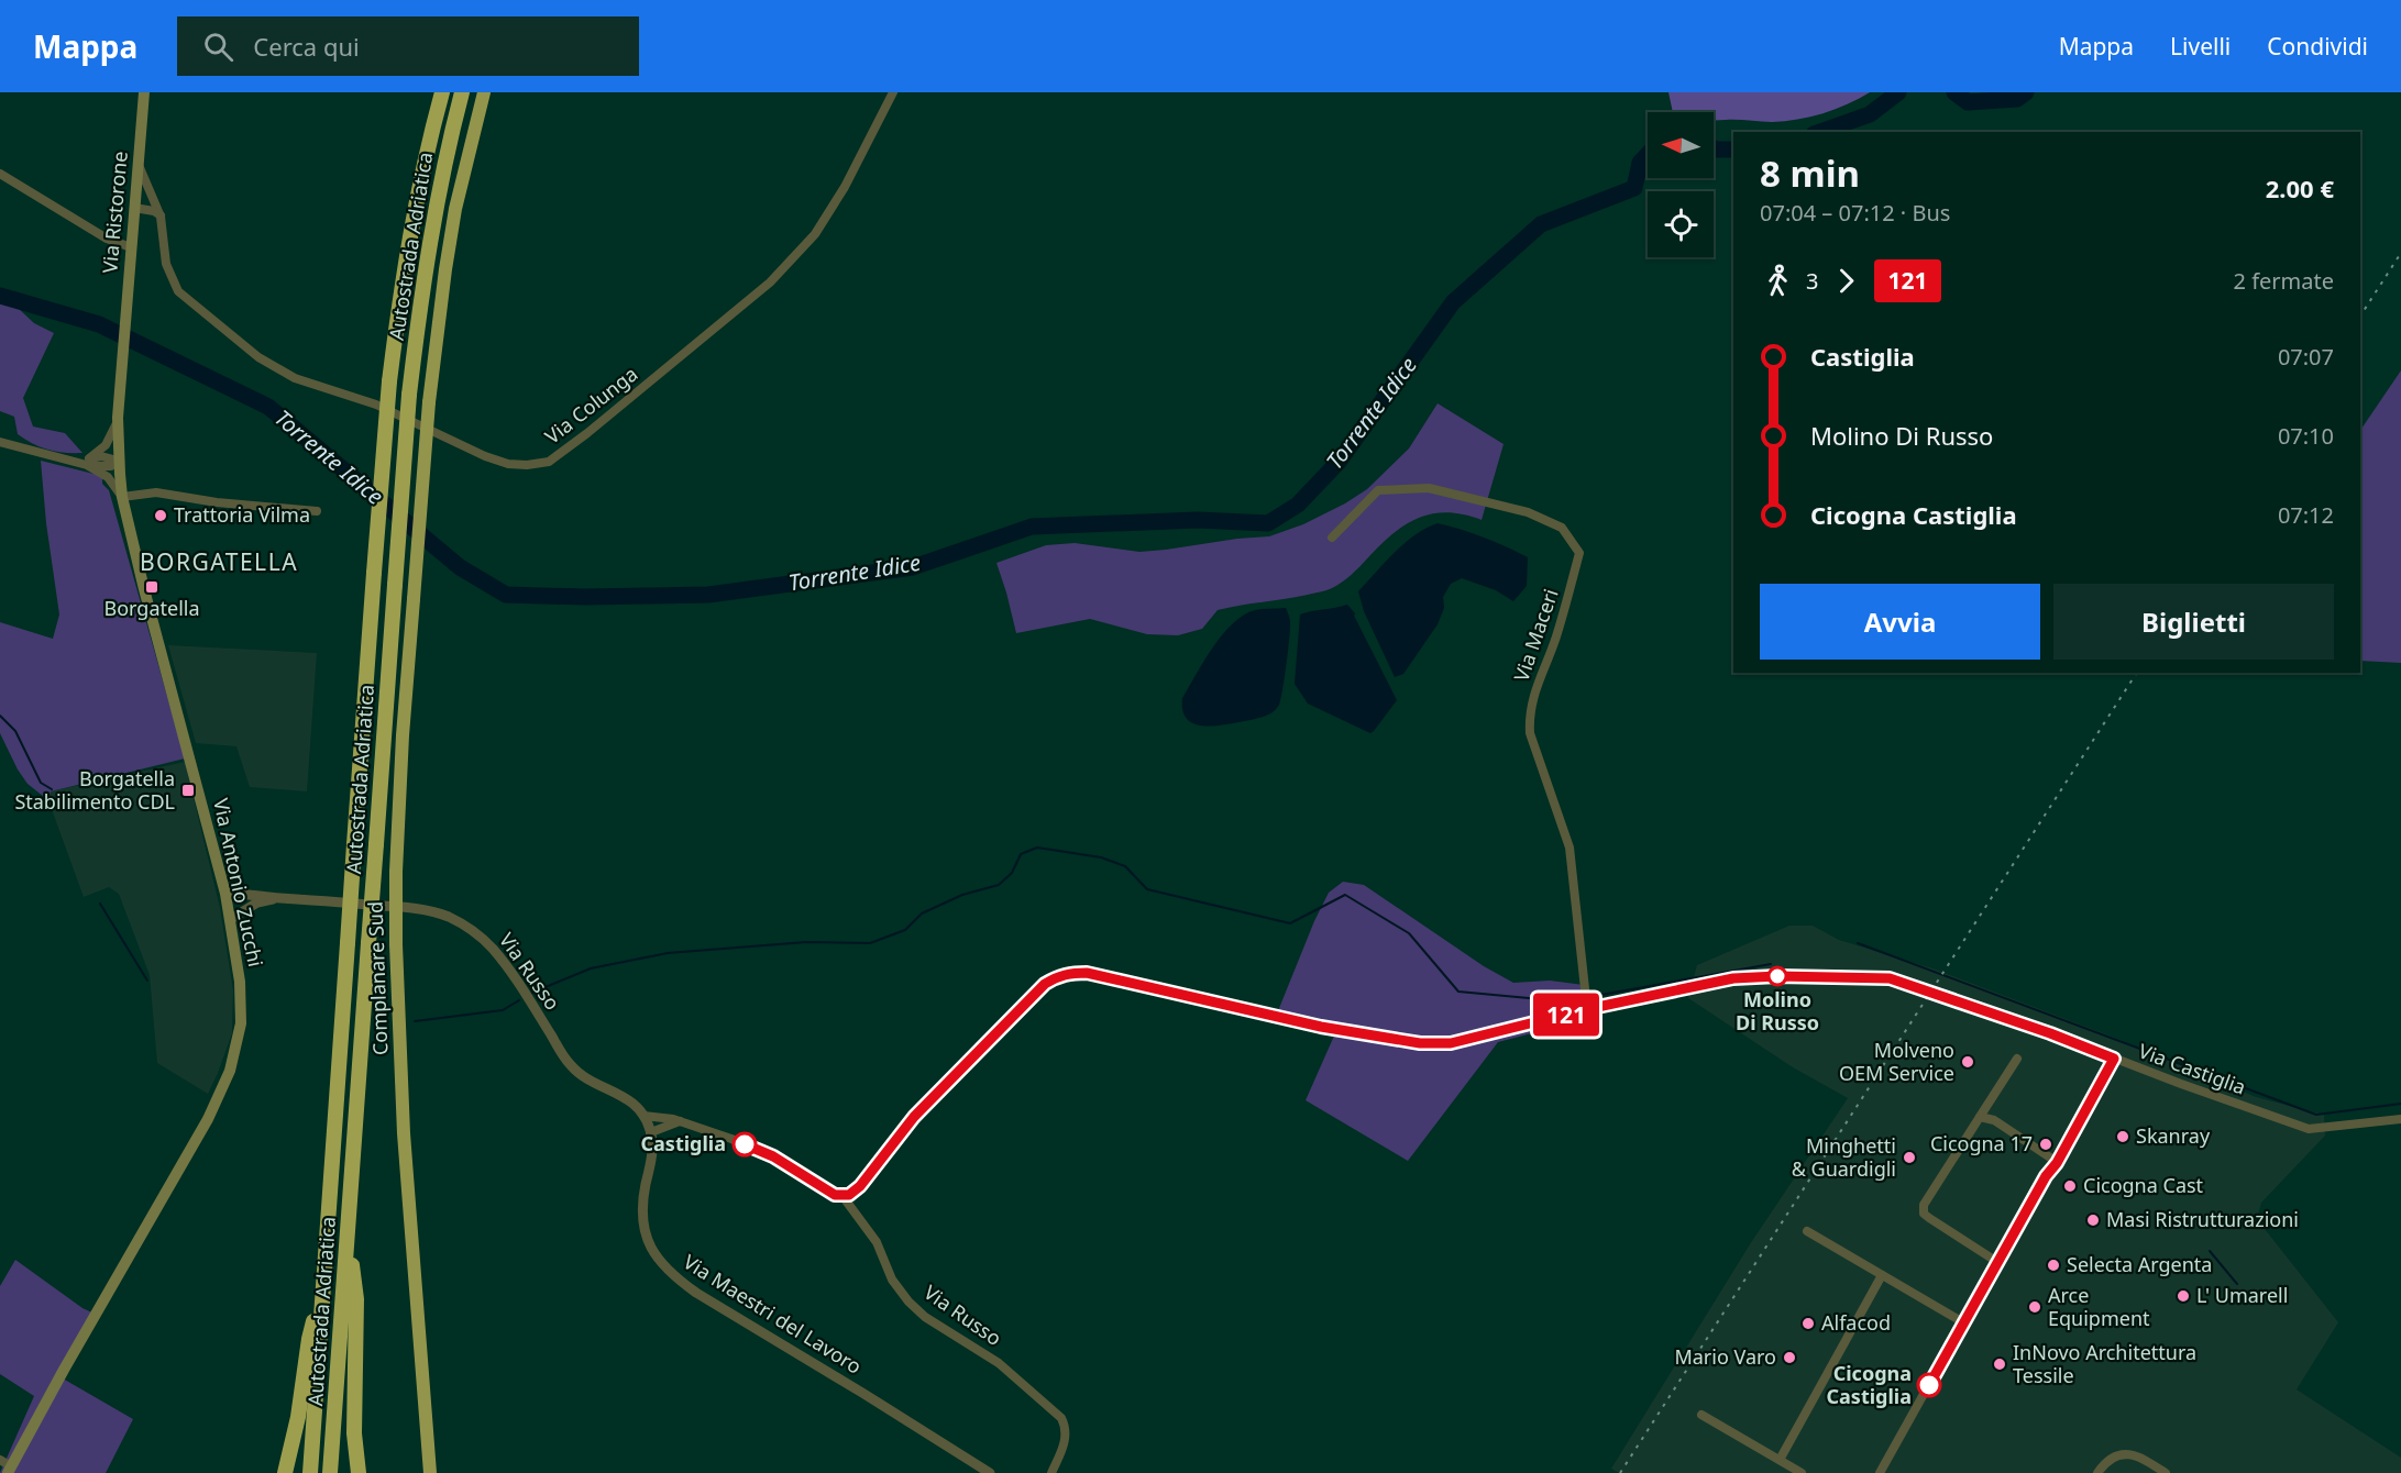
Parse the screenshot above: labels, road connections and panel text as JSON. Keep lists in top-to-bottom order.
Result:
{
  "streets": {
    "highway": ["Autostrada Adriatica", "Complanare Sud"],
    "main road": ["Via Ristorone", "Via Antonio Zucchi"],
    "street": [
      "Via Colunga",
      "Via Maceri",
      "Via Russo",
      "Via Castiglia",
      "Via Maestri del Lavoro"
    ]
  },
  "crossings": [
    ["Via Ristorone", "Via Colunga"],
    ["Via Ristorone", "Via Antonio Zucchi"],
    ["Via Antonio Zucchi", "Via Russo"],
    ["Via Russo", "Via Maestri del Lavoro"]
  ],
  "districts": ["BORGATELLA"],
  "water": ["Torrente Idice"],
  "places": {
    "other": [
      "Trattoria Vilma",
      "Molino Di Russo",
      "Molveno OEM Service",
      "Skanray",
      "Castiglia",
      "Cicogna 17",
      "Minghetti & Guardigli",
      "Cicogna Cast",
      "Masi Ristrutturazioni",
      "Selecta Argenta",
      "L' Umarell",
      "Arce Equipment",
      "Alfacod",
      "Mario Varo",
      "InNovo Architettura Tessile",
      "Cicogna Castiglia"
    ],
    "transit": ["Borgatella", "Borgatella Stabilimento CDL"]
  },
  "lines": ["bus line 121"],
  "north": "left",
  "page": {
    "header": "Mappa",
    "search": "Cerca qui",
    "nav": ["Mappa", "Livelli", "Condividi"],
    "on_map": "121",
    "heading": ["8 min", "07:04 – 07:12 · Bus", "2.00 €"],
    "legs": ["3", "121", "2 fermate"],
    "list": [
      {
        "name": "Castiglia",
        "value": "07:07"
      },
      {
        "name": "Molino Di Russo",
        "value": "07:10"
      },
      {
        "name": "Cicogna Castiglia",
        "value": "07:12"
      }
    ],
    "buttons": ["Avvia", "Biglietti"]
  }
}
